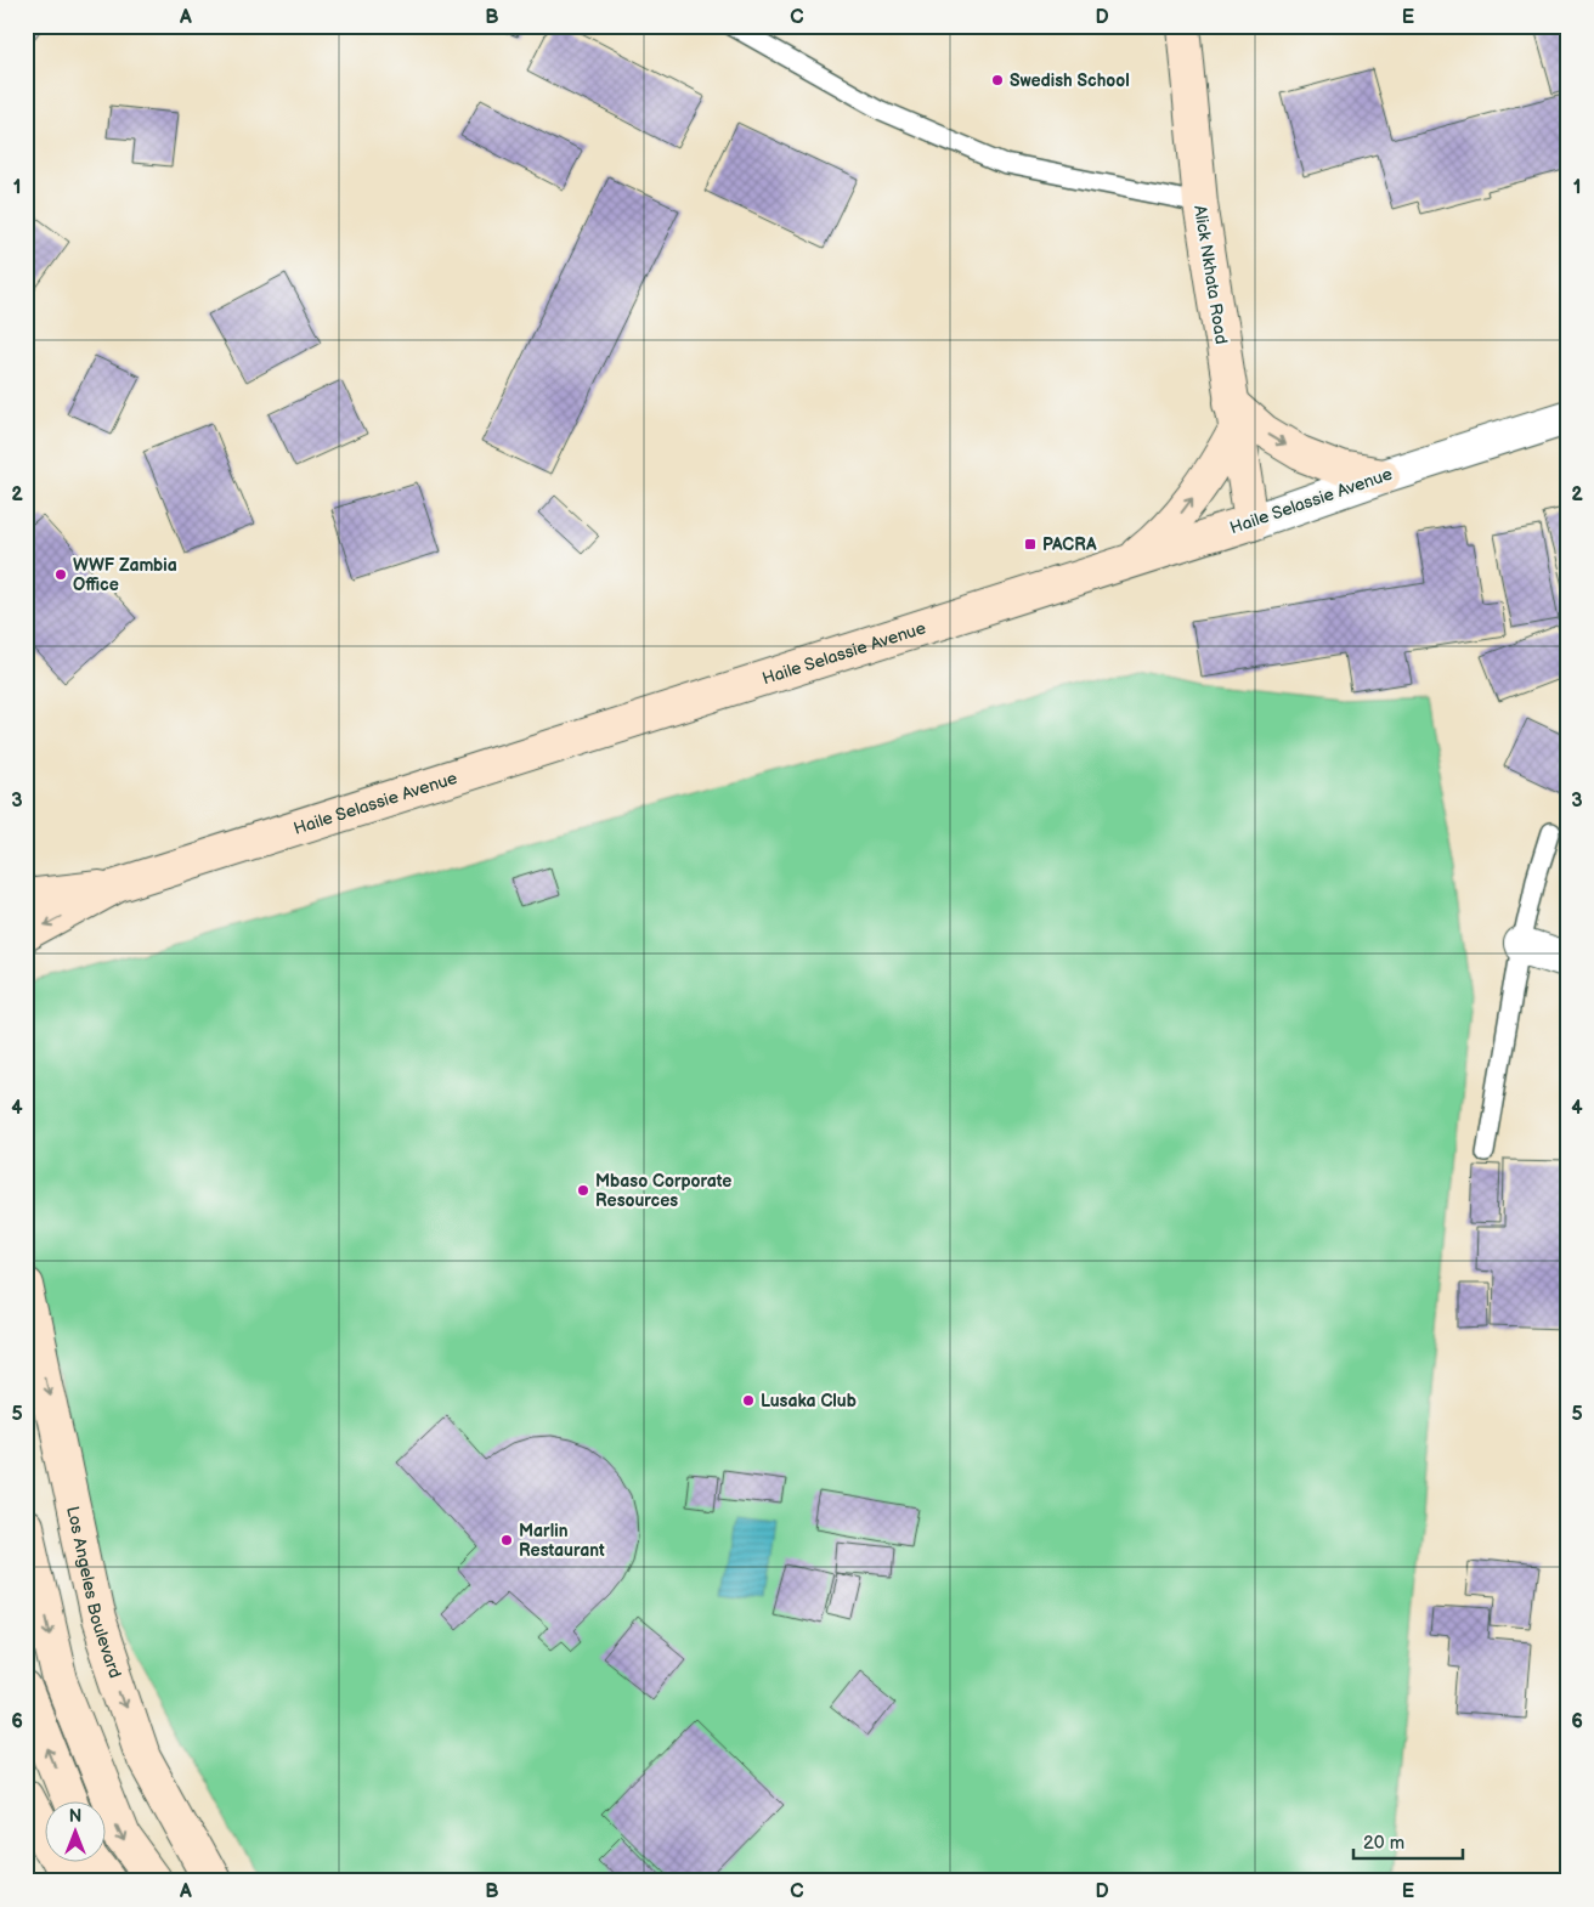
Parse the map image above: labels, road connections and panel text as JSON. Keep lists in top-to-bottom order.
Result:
{
  "streets": {
    "main road": ["Alick Nkhata Road", "Haile Selassie Avenue", "Los Angeles Boulevard"]
  },
  "crossings": [
    ["Alick Nkhata Road", "Haile Selassie Avenue"]
  ],
  "places": {
    "other": [
      "Swedish School",
      "WWF Zambia Office",
      "Mbaso Corporate Resources",
      "Lusaka Club",
      "Marlin Restaurant"
    ],
    "transit": ["PACRA"]
  },
  "scale_bar": "20 m",
  "north": "top",
  "grid": {
    "columns": [
      "A",
      "B",
      "C",
      "D",
      "E"
    ],
    "rows": [
      "1",
      "2",
      "3",
      "4",
      "5",
      "6"
    ]
  }
}
